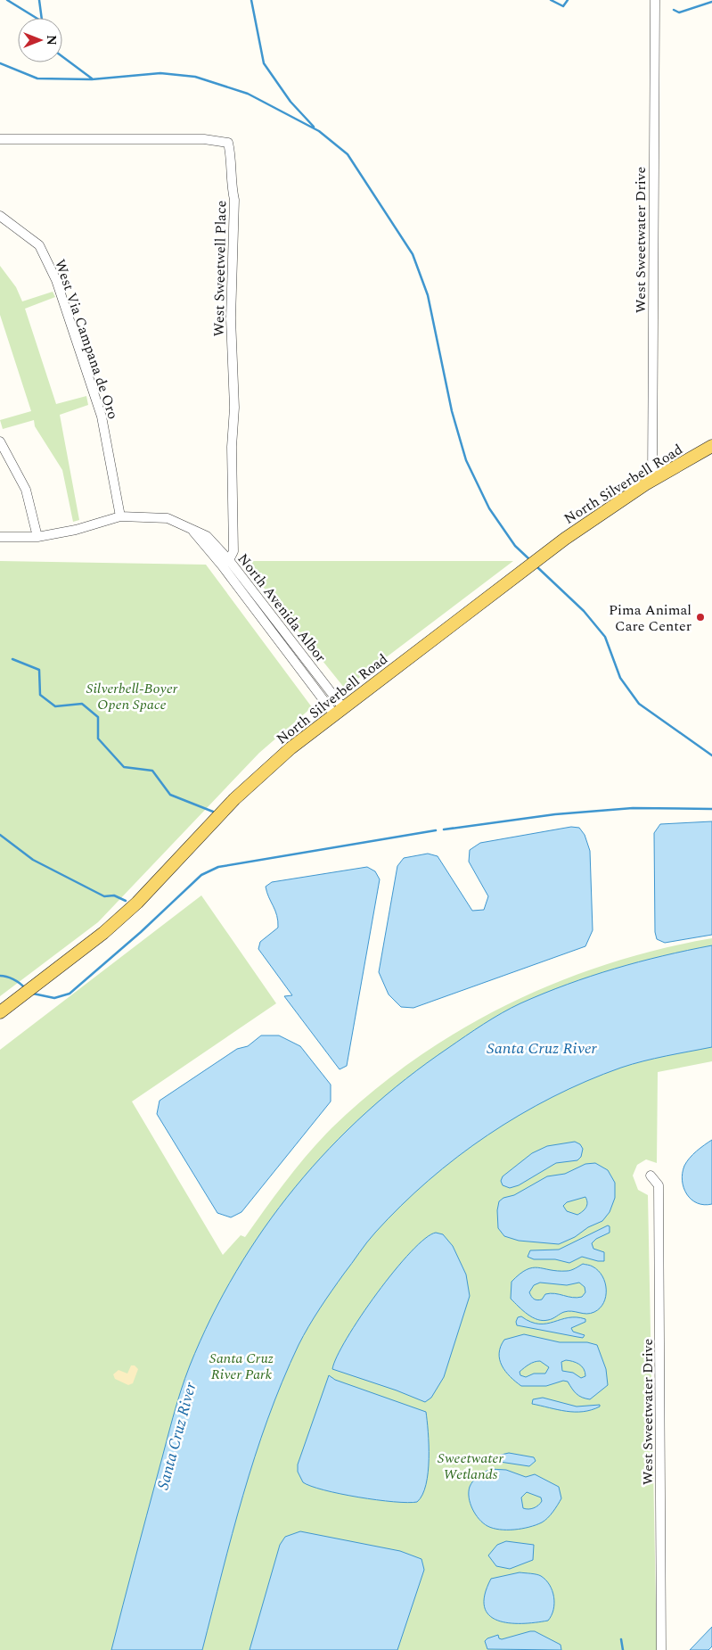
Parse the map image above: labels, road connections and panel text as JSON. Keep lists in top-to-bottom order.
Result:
{
  "streets": {
    "main road": ["North Silverbell Road"],
    "street": [
      "West Sweetwater Drive",
      "West Sweetwell Place",
      "West Via Campana de Oro",
      "North Avenida Albor"
    ]
  },
  "crossings": [
    ["West Sweetwater Drive", "North Silverbell Road"],
    ["West Sweetwell Place", "North Avenida Albor"],
    ["West Via Campana de Oro", "North Avenida Albor"],
    ["North Silverbell Road", "North Avenida Albor"]
  ],
  "water": ["Santa Cruz River"],
  "parks": ["Silverbell-Boyer Open Space", "Santa Cruz River Park", "Sweetwater Wetlands"],
  "places": ["Pima Animal Care Center"],
  "north": "right"
}
